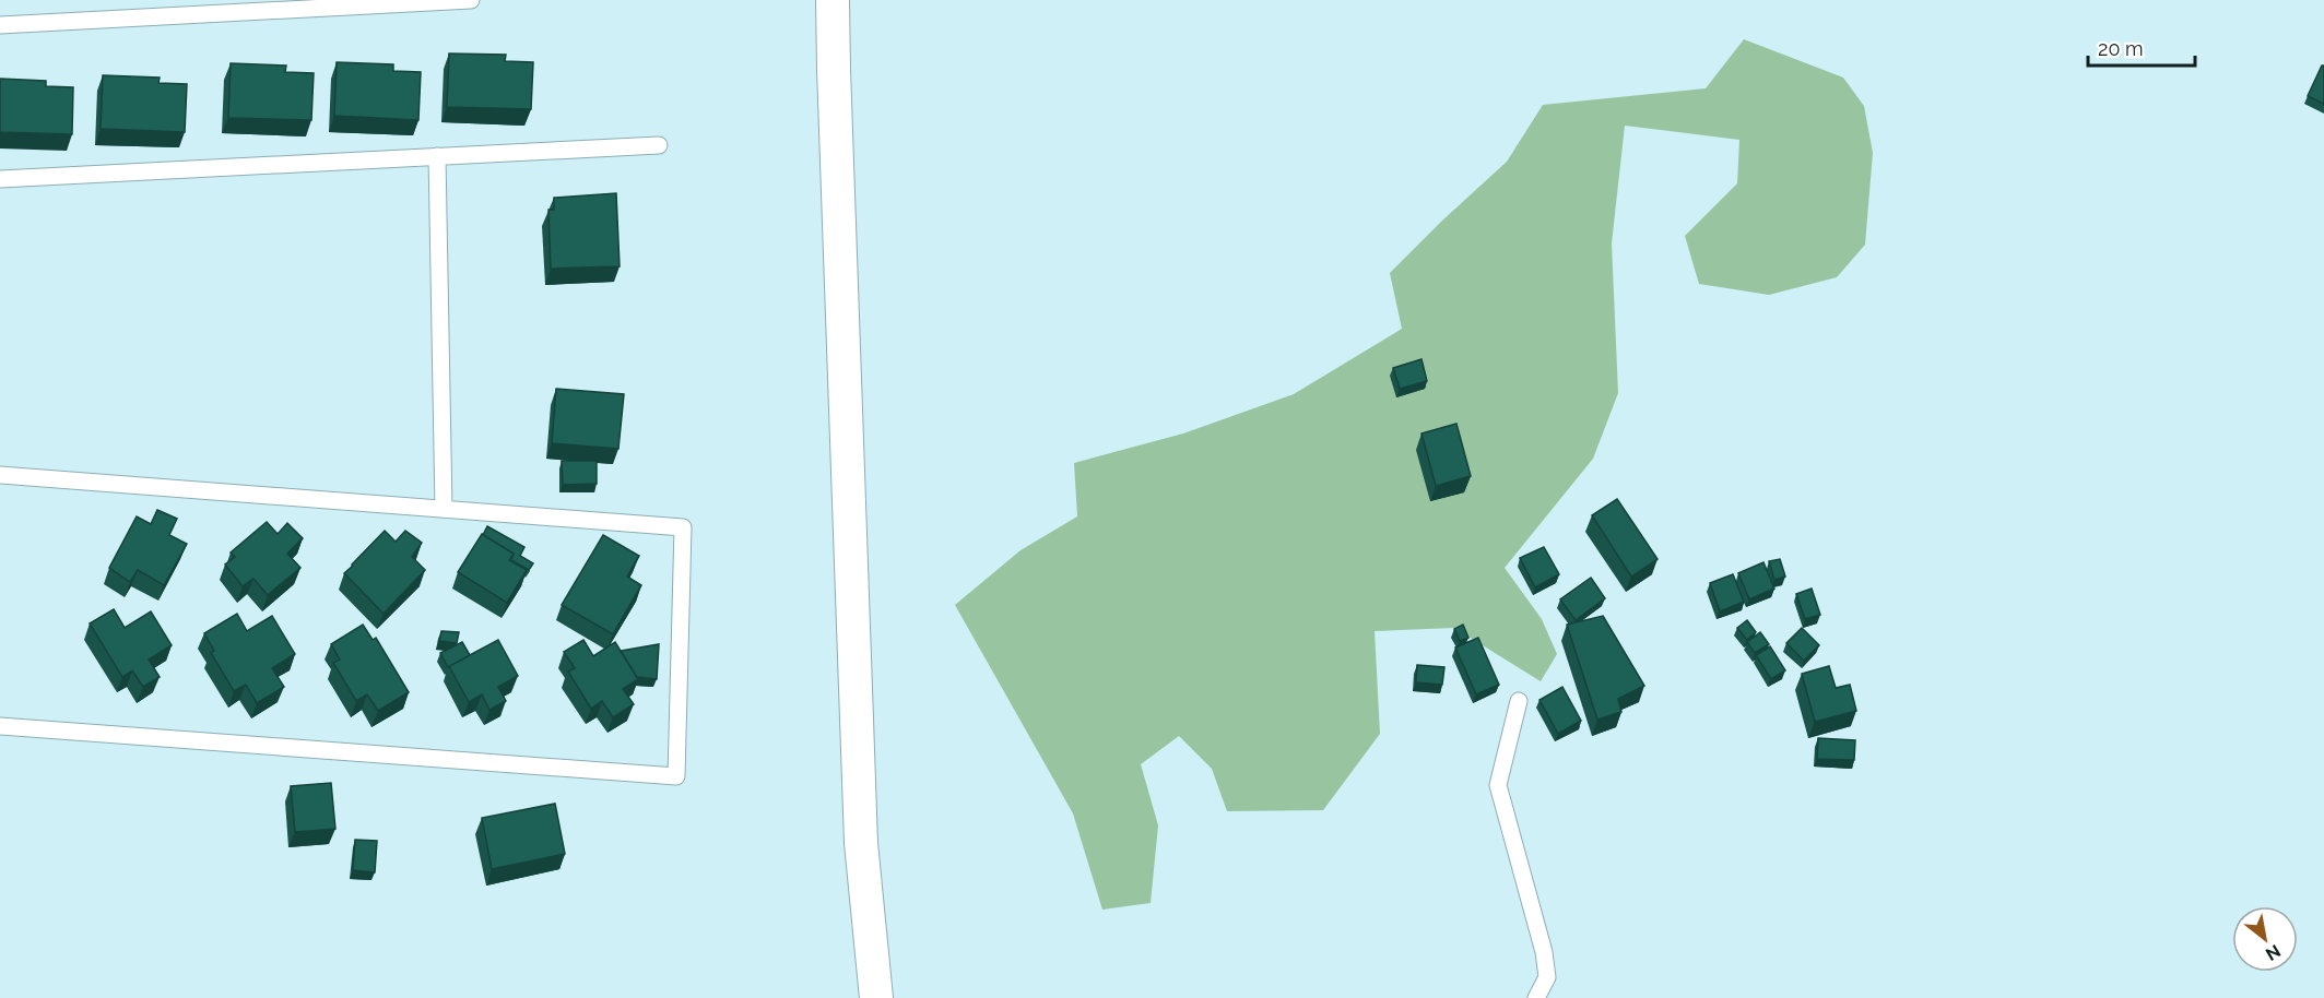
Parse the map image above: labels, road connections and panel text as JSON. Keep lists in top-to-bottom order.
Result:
{
  "scale_bar": "20 m",
  "north": "bottom right"
}
